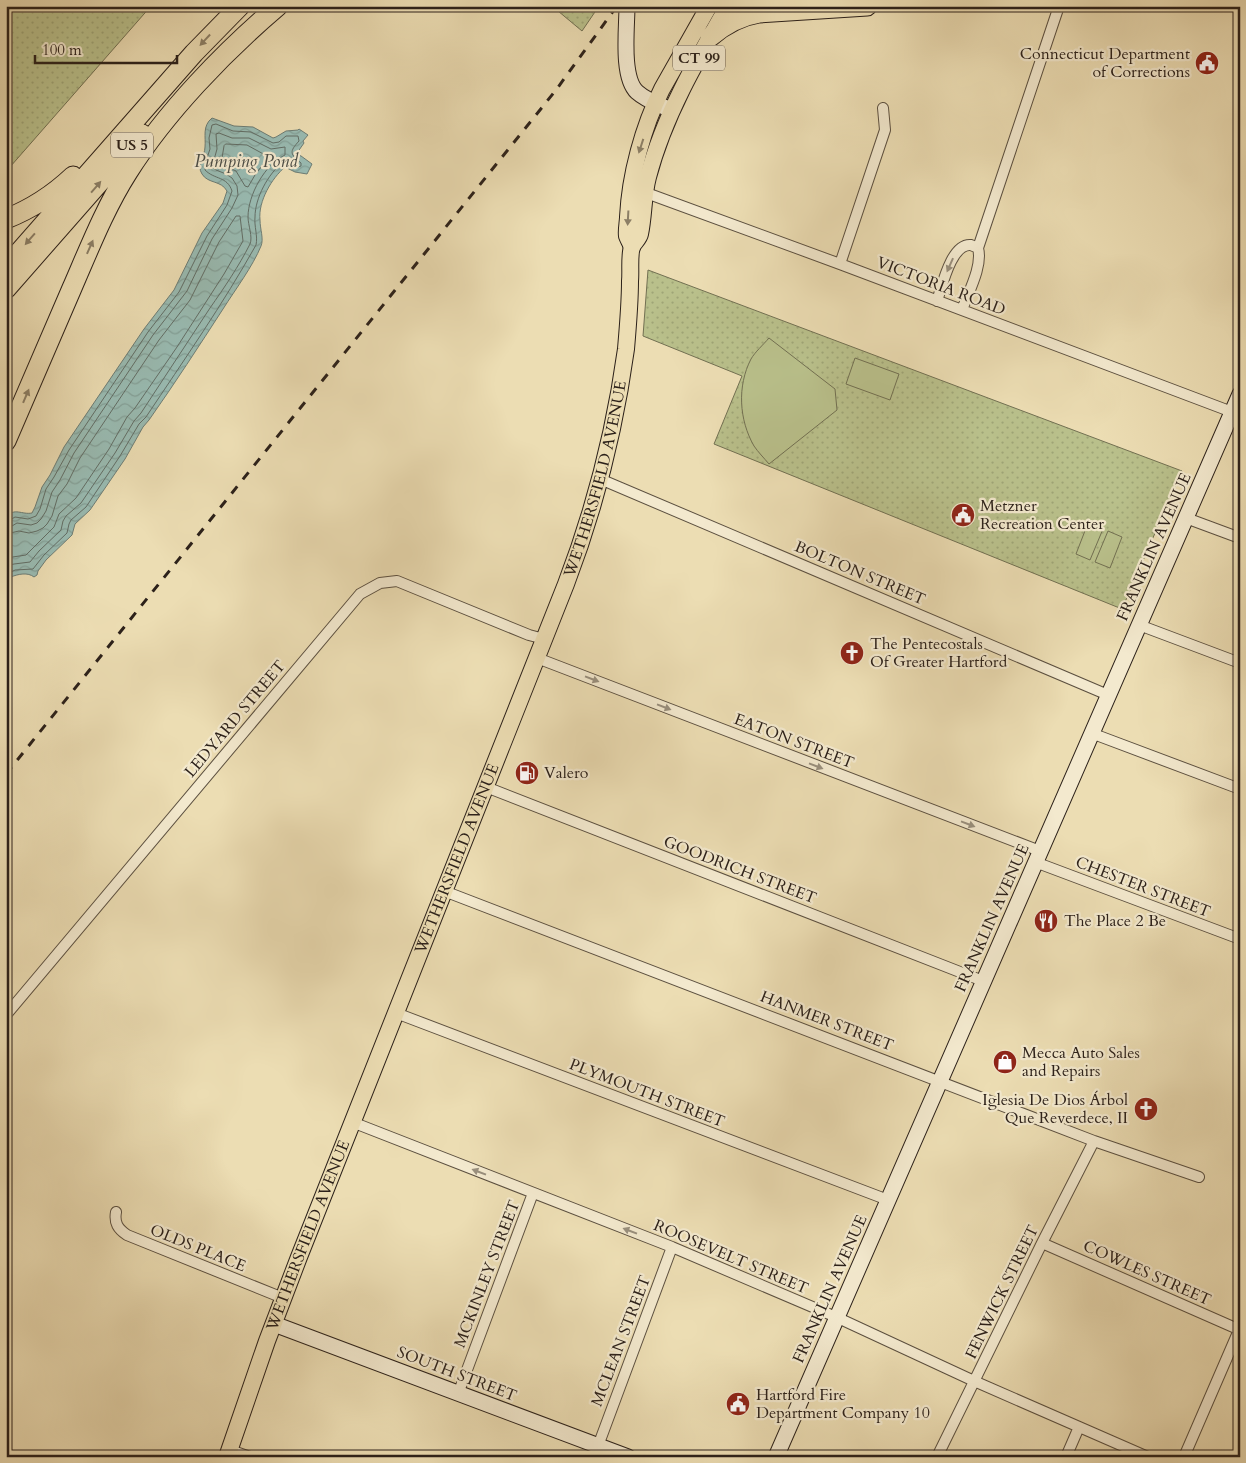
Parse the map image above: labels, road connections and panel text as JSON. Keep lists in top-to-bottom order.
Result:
{
  "streets": {
    "highway": ["US 5"],
    "main road": [
      "CT 99",
      "WETHERSFIELD AVENUE",
      "FRANKLIN AVENUE",
      "SOUTH STREET"
    ],
    "street": [
      "VICTORIA ROAD",
      "BOLTON STREET",
      "LEDYARD STREET",
      "EATON STREET",
      "GOODRICH STREET",
      "CHESTER STREET",
      "HANMER STREET",
      "PLYMOUTH STREET",
      "OLDS PLACE",
      "ROOSEVELT STREET",
      "COWLES STREET",
      "MCKINLEY STREET",
      "FENWICK STREET",
      "MCLEAN STREET"
    ]
  },
  "crossings": [
    ["VICTORIA ROAD", "WETHERSFIELD AVENUE"],
    ["VICTORIA ROAD", "FRANKLIN AVENUE"],
    ["WETHERSFIELD AVENUE", "BOLTON STREET"],
    ["WETHERSFIELD AVENUE", "LEDYARD STREET"],
    ["WETHERSFIELD AVENUE", "EATON STREET"],
    ["WETHERSFIELD AVENUE", "GOODRICH STREET"],
    ["WETHERSFIELD AVENUE", "HANMER STREET"],
    ["WETHERSFIELD AVENUE", "PLYMOUTH STREET"],
    ["WETHERSFIELD AVENUE", "OLDS PLACE"],
    ["WETHERSFIELD AVENUE", "ROOSEVELT STREET"],
    ["WETHERSFIELD AVENUE", "SOUTH STREET"],
    ["FRANKLIN AVENUE", "BOLTON STREET"],
    ["FRANKLIN AVENUE", "EATON STREET"],
    ["FRANKLIN AVENUE", "GOODRICH STREET"],
    ["FRANKLIN AVENUE", "CHESTER STREET"],
    ["FRANKLIN AVENUE", "HANMER STREET"],
    ["FRANKLIN AVENUE", "PLYMOUTH STREET"],
    ["FRANKLIN AVENUE", "ROOSEVELT STREET"],
    ["EATON STREET", "CHESTER STREET"],
    ["HANMER STREET", "FENWICK STREET"],
    ["ROOSEVELT STREET", "MCKINLEY STREET"],
    ["ROOSEVELT STREET", "FENWICK STREET"],
    ["ROOSEVELT STREET", "MCLEAN STREET"],
    ["COWLES STREET", "FENWICK STREET"],
    ["MCKINLEY STREET", "SOUTH STREET"],
    ["MCLEAN STREET", "SOUTH STREET"]
  ],
  "one_way": ["EATON STREET", "ROOSEVELT STREET"],
  "water": ["Pumping Pond"],
  "places": {
    "public building": ["Connecticut Department of Corrections", "Metzner Recreation Center", "Hartford Fire Department Company 10"],
    "church": ["The Pentecostals Of Greater Hartford", "Iglesia De Dios Árbol Que Reverdece, II"],
    "fuel station": ["Valero"],
    "restaurant": ["The Place 2 Be"],
    "shop": ["Mecca Auto Sales and Repairs"]
  },
  "scale_bar": "100 m"
}
